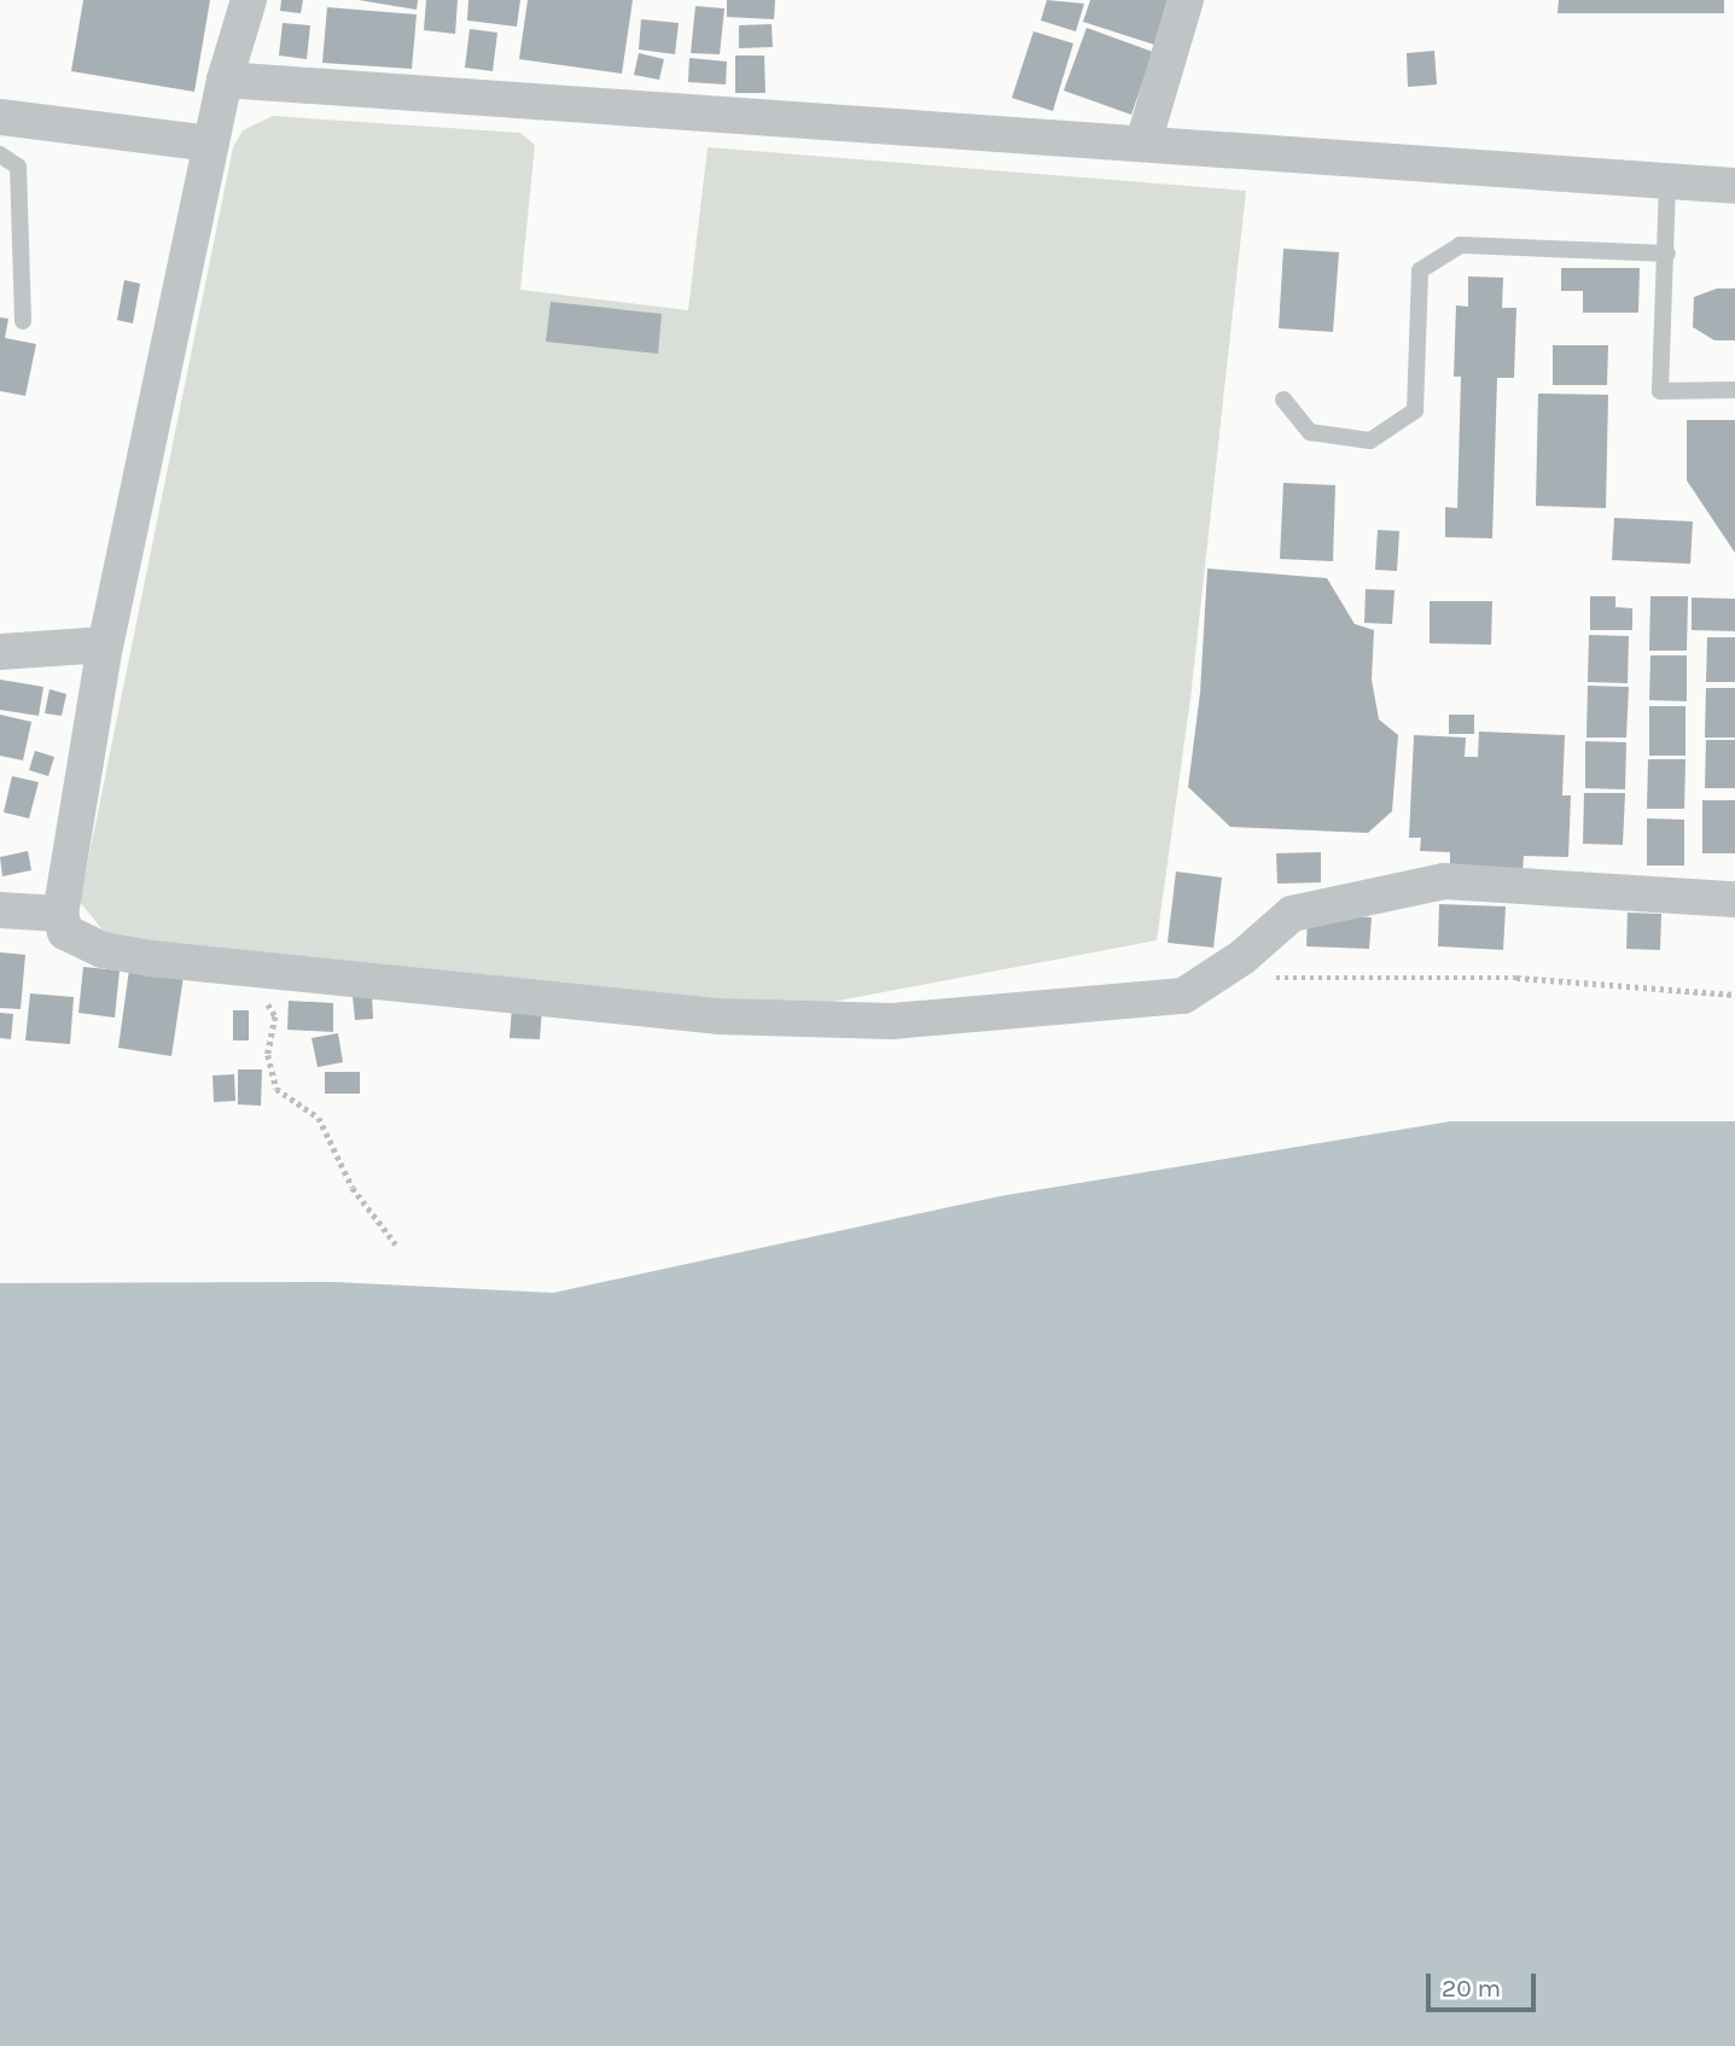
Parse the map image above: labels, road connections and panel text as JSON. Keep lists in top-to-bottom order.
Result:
{
  "scale_bar": "20 m"
}
